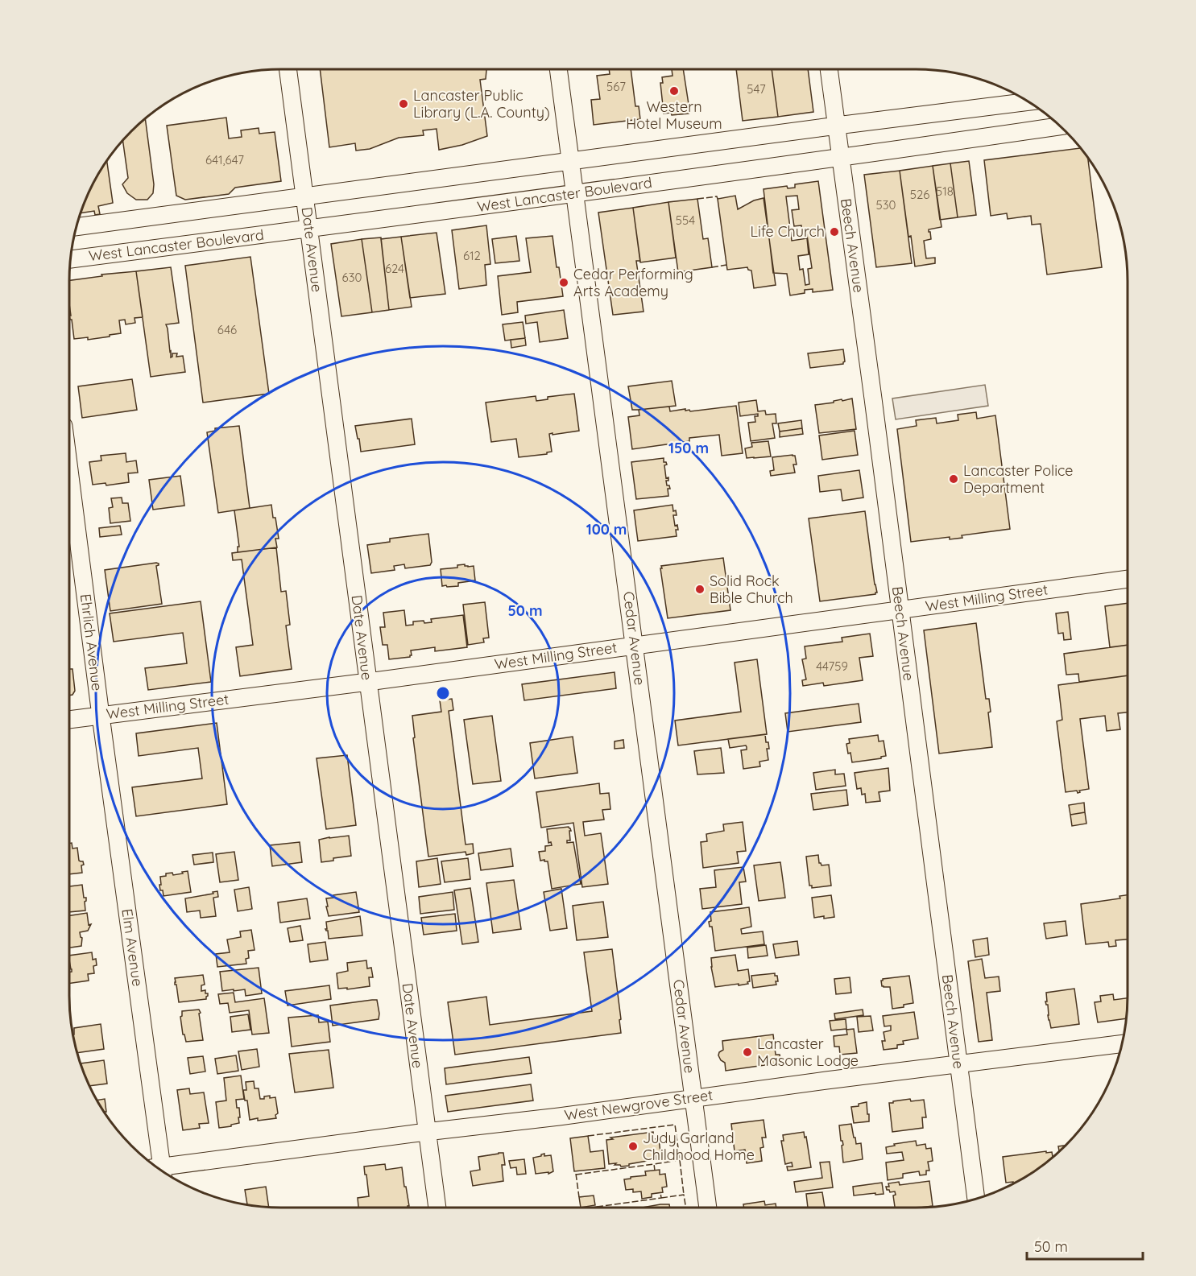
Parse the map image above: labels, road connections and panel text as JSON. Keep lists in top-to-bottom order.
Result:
{
  "streets": {
    "street": [
      "West Lancaster Boulevard",
      "Beech Avenue",
      "Date Avenue",
      "West Milling Street",
      "Cedar Avenue",
      "Ehrlich Avenue",
      "Elm Avenue",
      "West Newgrove Street"
    ]
  },
  "crossings": [
    ["West Lancaster Boulevard", "Beech Avenue"],
    ["West Lancaster Boulevard", "Date Avenue"],
    ["West Lancaster Boulevard", "Cedar Avenue"],
    ["Beech Avenue", "West Milling Street"],
    ["Beech Avenue", "West Newgrove Street"],
    ["Date Avenue", "West Milling Street"],
    ["Date Avenue", "West Newgrove Street"],
    ["West Milling Street", "Cedar Avenue"],
    ["West Milling Street", "Ehrlich Avenue"],
    ["West Milling Street", "Elm Avenue"],
    ["Cedar Avenue", "West Newgrove Street"],
    ["Ehrlich Avenue", "Elm Avenue"]
  ],
  "places": [
    "Western Hotel Museum",
    "Lancaster Public Library (L.A. County)",
    "Life Church",
    "Cedar Performing Arts Academy",
    "Lancaster Police Department",
    "Solid Rock Bible Church",
    "Lancaster Masonic Lodge",
    "Judy Garland Childhood Home"
  ],
  "house_numbers": [
    "567",
    "547",
    "641,647",
    "518",
    "526",
    "530",
    "554",
    "612",
    "624",
    "630",
    "646",
    "44759"
  ],
  "scale_bar": "50 m",
  "rings": ["150 m", "100 m", "50 m"]
}
